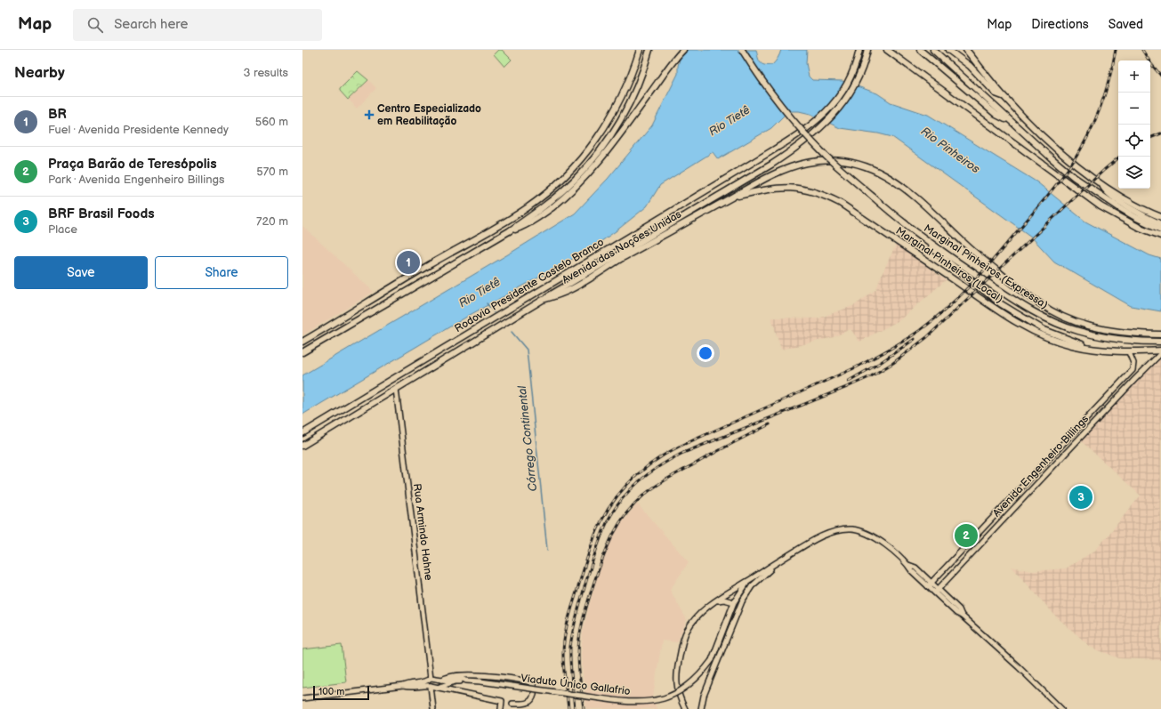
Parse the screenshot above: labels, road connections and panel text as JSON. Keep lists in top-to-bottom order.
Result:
{
  "streets": {
    "highway": [
      "Avenida das Nações Unidas",
      "Marginal Pinheiros (Local)",
      "Marginal Pinheiros (Expressa)",
      "Rodovia Presidente Castelo Branco"
    ],
    "main road": ["Avenida Engenheiro Billings", "Rua Armindo Hahne", "Viaduto Único Gallafrio"]
  },
  "crossings": [
    ["Avenida das Nações Unidas", "Marginal Pinheiros (Local)"],
    ["Avenida das Nações Unidas", "Rua Armindo Hahne"],
    ["Marginal Pinheiros (Local)", "Avenida Engenheiro Billings"],
    ["Rua Armindo Hahne", "Viaduto Único Gallafrio"]
  ],
  "water": ["Rio Tietê", "Rio Pinheiros", "Córrego Continental"],
  "places": {
    "health": ["Centro Especializado em Reabilitação"]
  },
  "scale_bar": "100 m",
  "page": {
    "header": "Map",
    "search": "Search here",
    "nav": ["Map", "Directions", "Saved"],
    "heading": ["Nearby", "3 results"],
    "map_buttons": ["+", "−"],
    "list": [
      {
        "mark": "1",
        "name": "BR",
        "note": "Fuel · Avenida Presidente Kennedy",
        "value": "560 m"
      },
      {
        "mark": "2",
        "name": "Praça Barão de Teresópolis",
        "note": "Park · Avenida Engenheiro Billings",
        "value": "570 m"
      },
      {
        "mark": "3",
        "name": "BRF Brasil Foods",
        "note": "Place",
        "value": "720 m"
      }
    ],
    "buttons": ["Save", "Share"],
    "pins": ["1", "3", "2"],
    "scale": "100 m"
  }
}
